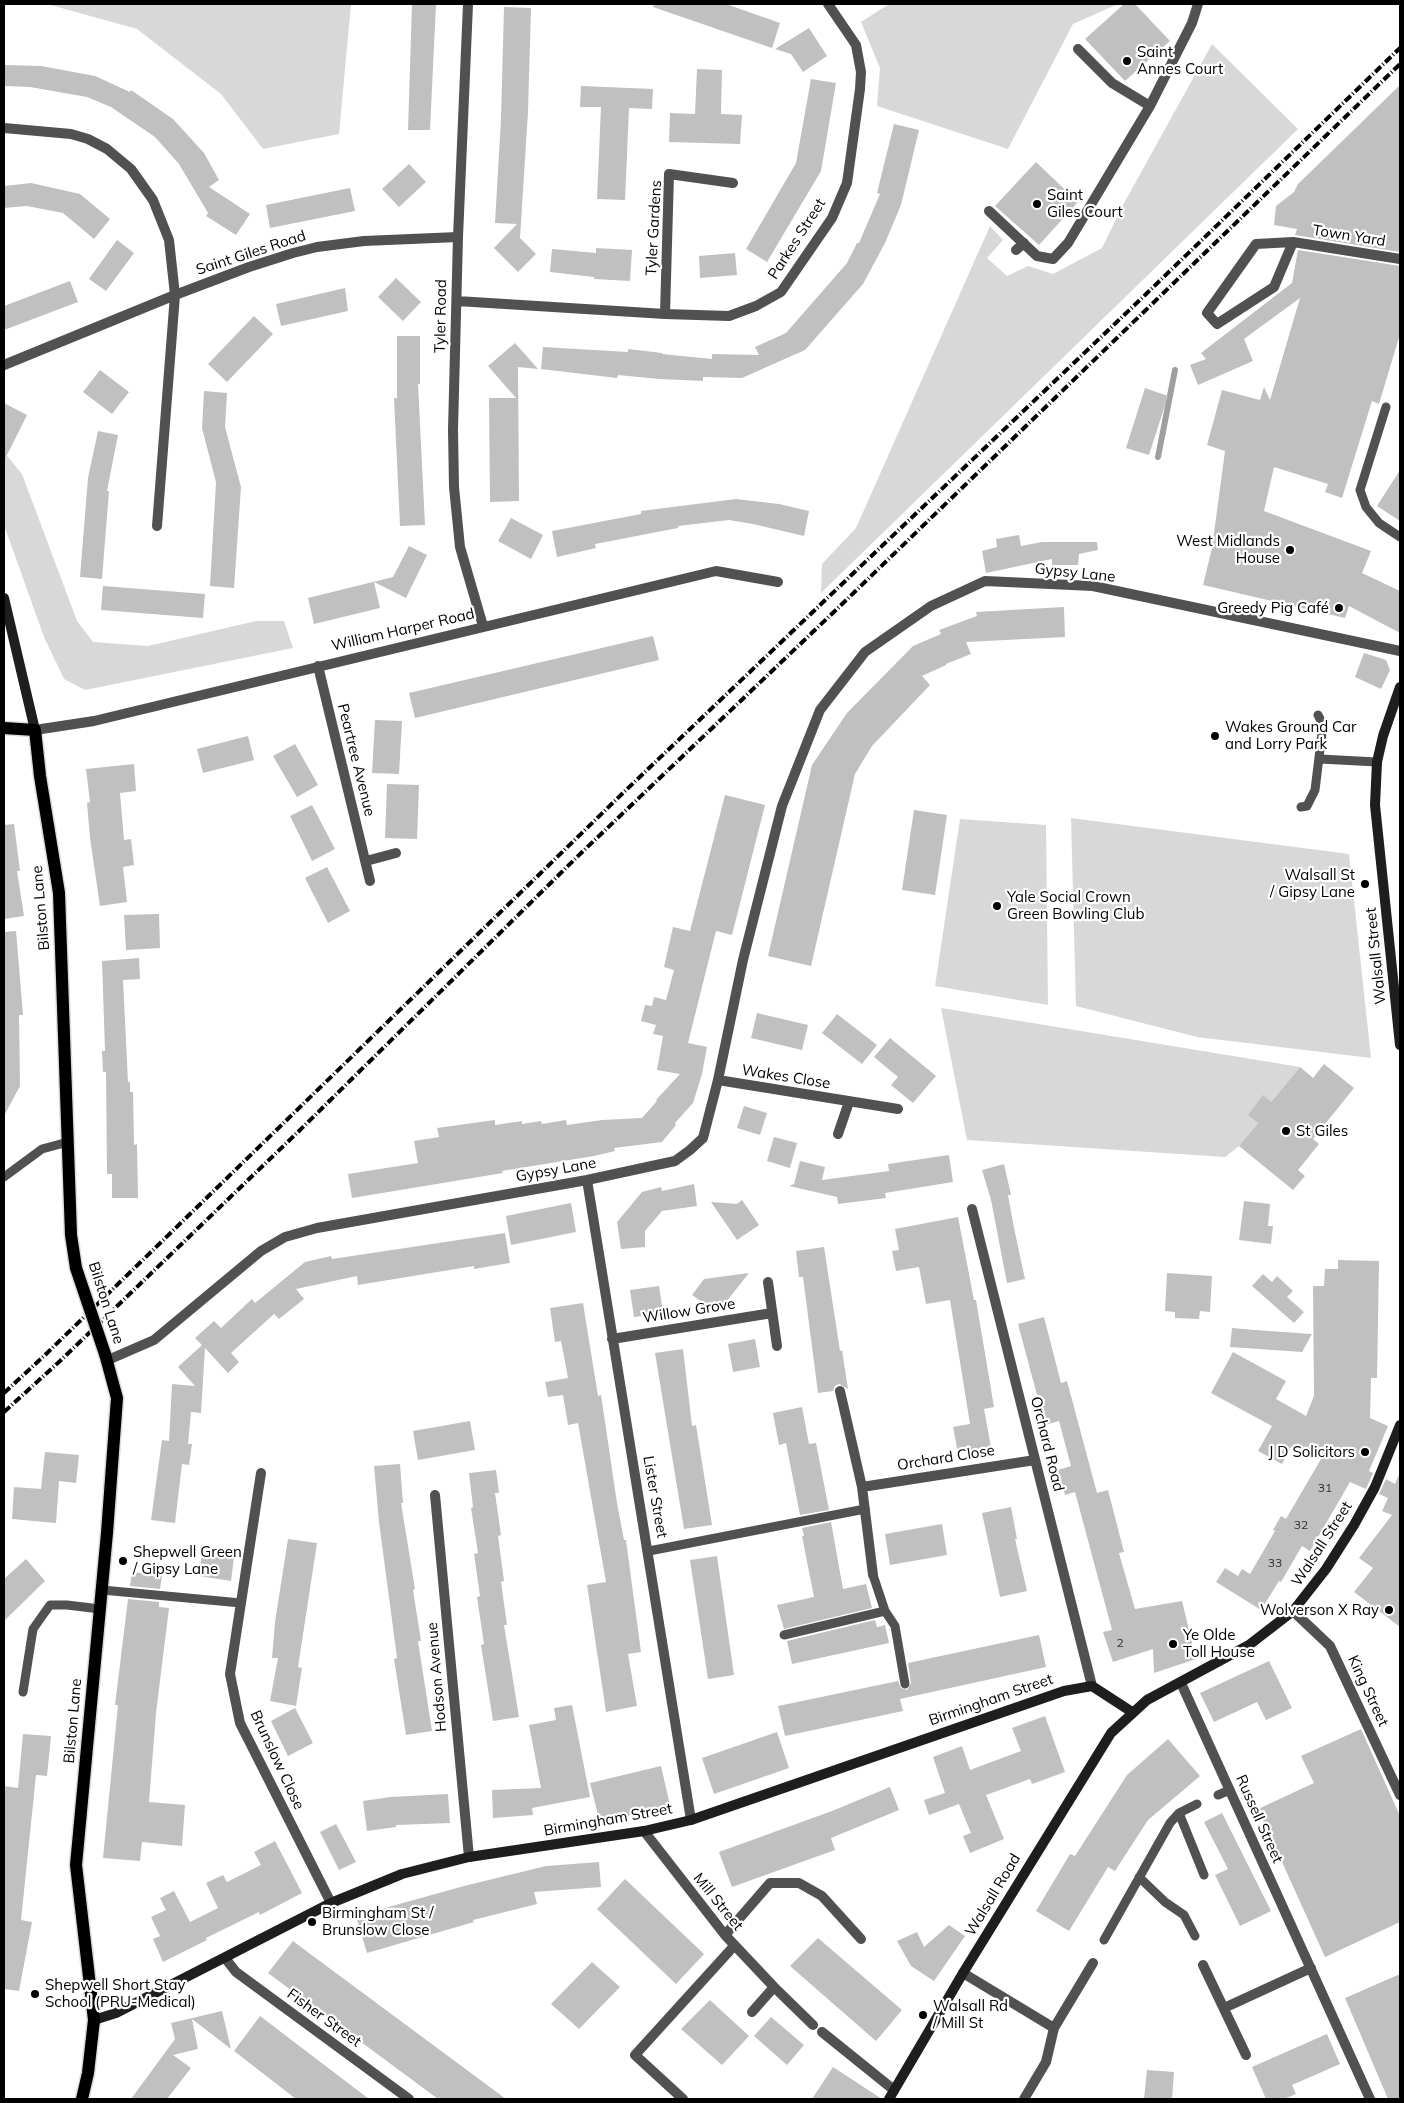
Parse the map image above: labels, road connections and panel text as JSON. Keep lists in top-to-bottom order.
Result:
{
  "streets": {
    "main road": [
      "Bilston Lane",
      "Walsall Street",
      "Birmingham Street",
      "Walsall Road"
    ],
    "street": [
      "Tyler Gardens",
      "Town Yard",
      "Parkes Street",
      "Saint Giles Road",
      "Tyler Road",
      "Gypsy Lane",
      "William Harper Road",
      "Peartree Avenue",
      "Wakes Close",
      "Willow Grove",
      "Orchard Road",
      "Orchard Close",
      "Lister Street",
      "Hodson Avenue",
      "King Street",
      "Brunslow Close",
      "Russell Street",
      "Mill Street",
      "Fisher Street"
    ]
  },
  "crossings": [
    ["Tyler Gardens", "Parkes Street"],
    ["Parkes Street", "Tyler Road"],
    ["Saint Giles Road", "Tyler Road"],
    ["Tyler Road", "William Harper Road"],
    ["Gypsy Lane", "Bilston Lane"],
    ["Gypsy Lane", "Wakes Close"],
    ["Gypsy Lane", "Lister Street"],
    ["William Harper Road", "Peartree Avenue"],
    ["William Harper Road", "Bilston Lane"],
    ["Bilston Lane", "Birmingham Street"],
    ["Walsall Street", "King Street"],
    ["Walsall Street", "Russell Street"],
    ["Walsall Street", "Walsall Road"],
    ["Willow Grove", "Lister Street"],
    ["Orchard Road", "Orchard Close"],
    ["Orchard Road", "Birmingham Street"],
    ["Lister Street", "Birmingham Street"],
    ["Hodson Avenue", "Birmingham Street"],
    ["Birmingham Street", "Brunslow Close"],
    ["Birmingham Street", "Mill Street"],
    ["Birmingham Street", "Fisher Street"]
  ],
  "places": [
    "Saint Annes Court",
    "Saint Giles Court",
    "West Midlands House",
    "Greedy Pig Café",
    "Wakes Ground Car and Lorry Park",
    "Walsall St / Gipsy Lane",
    "Yale Social Crown Green Bowling Club",
    "St Giles",
    "J D Solicitors",
    "Shepwell Green / Gipsy Lane",
    "Wolverson X Ray",
    "Ye Olde Toll House",
    "Birmingham St / Brunslow Close",
    "Shepwell Short Stay School (PRU-Medical)",
    "Walsall Rd / Mill St"
  ],
  "house_numbers": [
    "31",
    "32",
    "33",
    "2"
  ]
}
